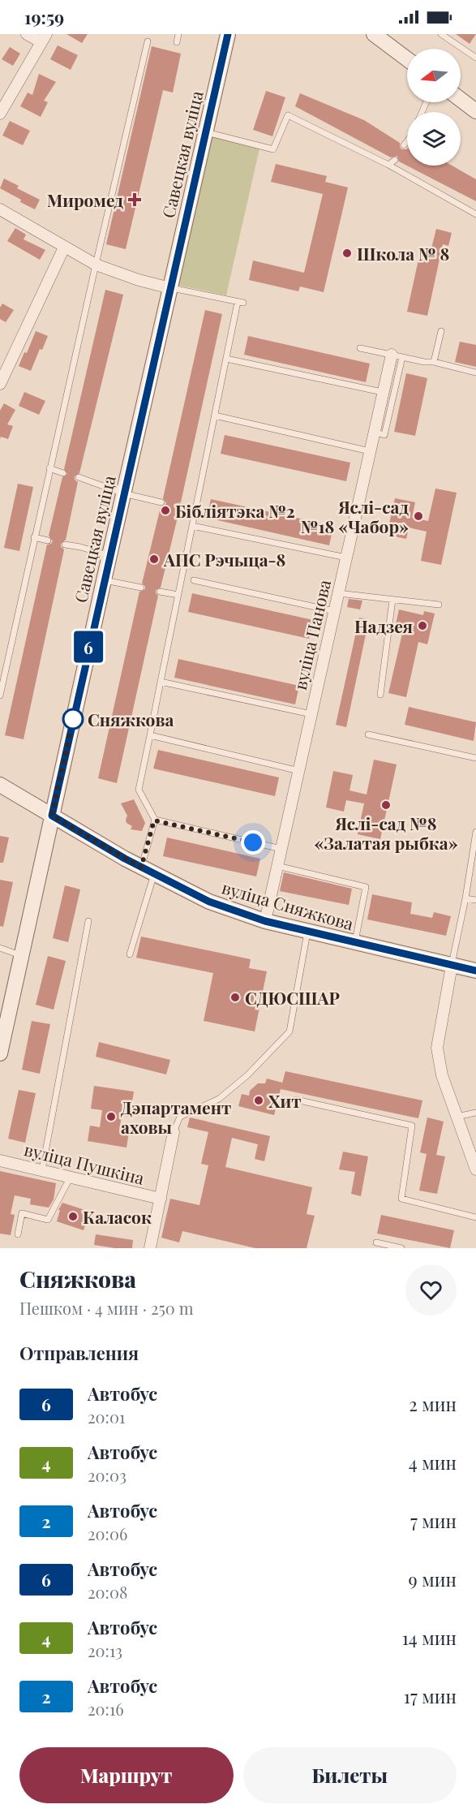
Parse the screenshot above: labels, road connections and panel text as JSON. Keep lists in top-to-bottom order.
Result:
{
  "streets": {
    "street": [
      "Савецкая вуліца",
      "вуліца Панова",
      "вуліца Сняжкова",
      "вуліца Пушкіна"
    ]
  },
  "crossings": [
    ["Савецкая вуліца", "вуліца Сняжкова"],
    ["вуліца Панова", "вуліца Сняжкова"]
  ],
  "places": {
    "health": ["Миромед"],
    "other": [
      "Школа № 8",
      "Бібліятэка №2",
      "Яслі-сад №18 «Чабор»",
      "АПС Рэчыца-8",
      "Надзея",
      "Сняжкова",
      "Яслі-сад №8 «Залатая рыбка»",
      "СДЮСШАР",
      "Хит",
      "Дэпартамент аховы",
      "Каласок"
    ]
  },
  "lines": ["bus line 6"],
  "north": "left",
  "page": {
    "status": "19:59",
    "on_map": "6",
    "heading": [
      ["Сняжкова", "Пешком · 4 мин · 250 m"],
      "Отправления"
    ],
    "list": [
      {
        "mark": "6",
        "name": "Автобус",
        "note": "20:01",
        "value": "2 мин"
      },
      {
        "mark": "4",
        "name": "Автобус",
        "note": "20:03",
        "value": "4 мин"
      },
      {
        "mark": "2",
        "name": "Автобус",
        "note": "20:06",
        "value": "7 мин"
      },
      {
        "mark": "6",
        "name": "Автобус",
        "note": "20:08",
        "value": "9 мин"
      },
      {
        "mark": "4",
        "name": "Автобус",
        "note": "20:13",
        "value": "14 мин"
      },
      {
        "mark": "2",
        "name": "Автобус",
        "note": "20:16",
        "value": "17 мин"
      }
    ],
    "buttons": ["Маршрут", "Билеты"]
  }
}
